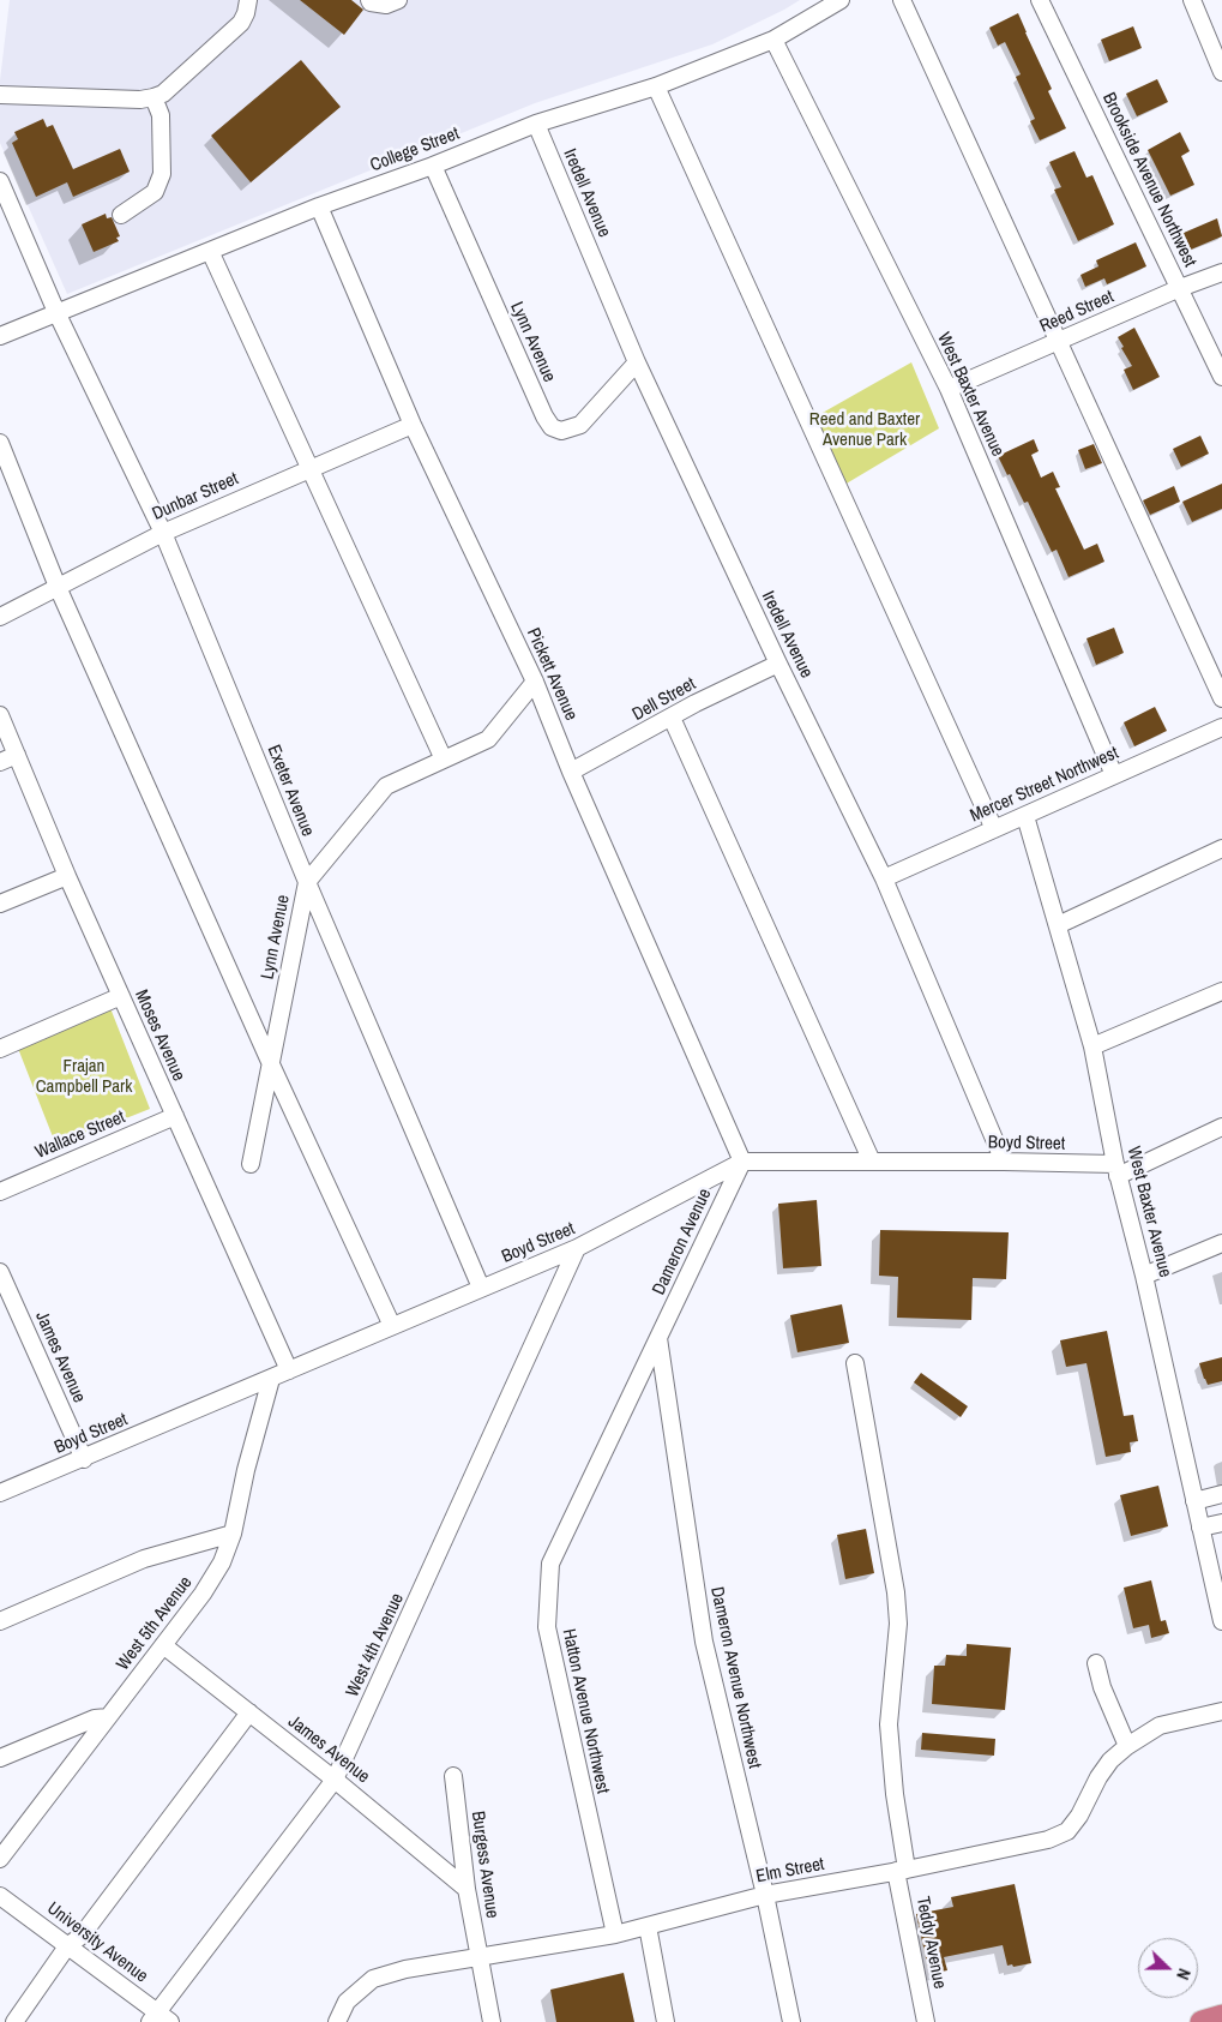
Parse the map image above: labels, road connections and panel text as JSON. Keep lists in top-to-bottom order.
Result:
{
  "streets": {
    "street": [
      "College Street",
      "Brookside Avenue Northwest",
      "Iredell Avenue",
      "Reed Street",
      "Lynn Avenue",
      "West Baxter Avenue",
      "Dunbar Street",
      "Pickett Avenue",
      "Dell Street",
      "Mercer Street Northwest",
      "Exeter Avenue",
      "Moses Avenue",
      "Wallace Street",
      "Boyd Street",
      "Dameron Avenue",
      "James Avenue",
      "West 5th Avenue",
      "West 4th Avenue",
      "Dameron Avenue Northwest",
      "Hatton Avenue Northwest",
      "Burgess Avenue",
      "Elm Street",
      "University Avenue",
      "Teddy Avenue"
    ]
  },
  "crossings": [
    ["College Street", "Iredell Avenue"],
    ["College Street", "Lynn Avenue"],
    ["College Street", "West Baxter Avenue"],
    ["College Street", "Pickett Avenue"],
    ["College Street", "Exeter Avenue"],
    ["Brookside Avenue Northwest", "Reed Street"],
    ["Iredell Avenue", "Lynn Avenue"],
    ["Iredell Avenue", "Dell Street"],
    ["Iredell Avenue", "Mercer Street Northwest"],
    ["Iredell Avenue", "Boyd Street"],
    ["Reed Street", "West Baxter Avenue"],
    ["Lynn Avenue", "Pickett Avenue"],
    ["Lynn Avenue", "Exeter Avenue"],
    ["West Baxter Avenue", "Mercer Street Northwest"],
    ["West Baxter Avenue", "Boyd Street"],
    ["Dunbar Street", "Pickett Avenue"],
    ["Dunbar Street", "Exeter Avenue"],
    ["Pickett Avenue", "Dell Street"],
    ["Pickett Avenue", "Boyd Street"],
    ["Pickett Avenue", "Dameron Avenue"],
    ["Exeter Avenue", "Boyd Street"],
    ["Moses Avenue", "Wallace Street"],
    ["Moses Avenue", "Boyd Street"],
    ["Boyd Street", "Dameron Avenue"],
    ["Boyd Street", "James Avenue"],
    ["Boyd Street", "West 5th Avenue"],
    ["Boyd Street", "West 4th Avenue"],
    ["Dameron Avenue", "Dameron Avenue Northwest"],
    ["Dameron Avenue", "Hatton Avenue Northwest"],
    ["James Avenue", "West 5th Avenue"],
    ["James Avenue", "West 4th Avenue"],
    ["James Avenue", "Burgess Avenue"],
    ["West 4th Avenue", "University Avenue"],
    ["Dameron Avenue Northwest", "Hatton Avenue Northwest"],
    ["Dameron Avenue Northwest", "Elm Street"],
    ["Hatton Avenue Northwest", "Elm Street"],
    ["Burgess Avenue", "Elm Street"],
    ["Elm Street", "Teddy Avenue"]
  ],
  "parks": ["Reed and Baxter Avenue Park", "Frajan Campbell Park"],
  "north": "right"
}
